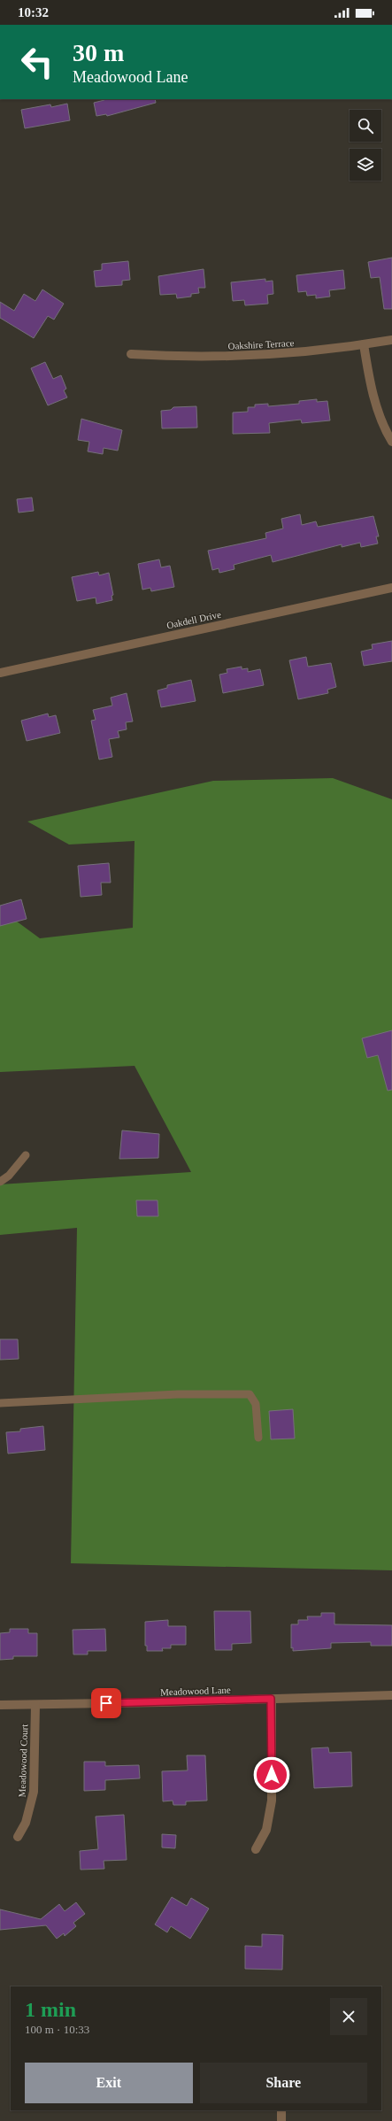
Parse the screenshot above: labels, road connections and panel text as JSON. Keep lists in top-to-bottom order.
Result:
{
  "streets": {
    "street": [
      "Oakshire Terrace",
      "Oakdell Drive",
      "Meadowood Lane",
      "Meadowood Court"
    ]
  },
  "crossings": [
    ["Meadowood Lane", "Meadowood Court"]
  ],
  "page": {
    "status": "10:32",
    "turn": ["30 m", "Meadowood Lane"],
    "heading": ["1 min", "100 m · 10:33"],
    "buttons": ["Exit", "Share"]
  }
}
